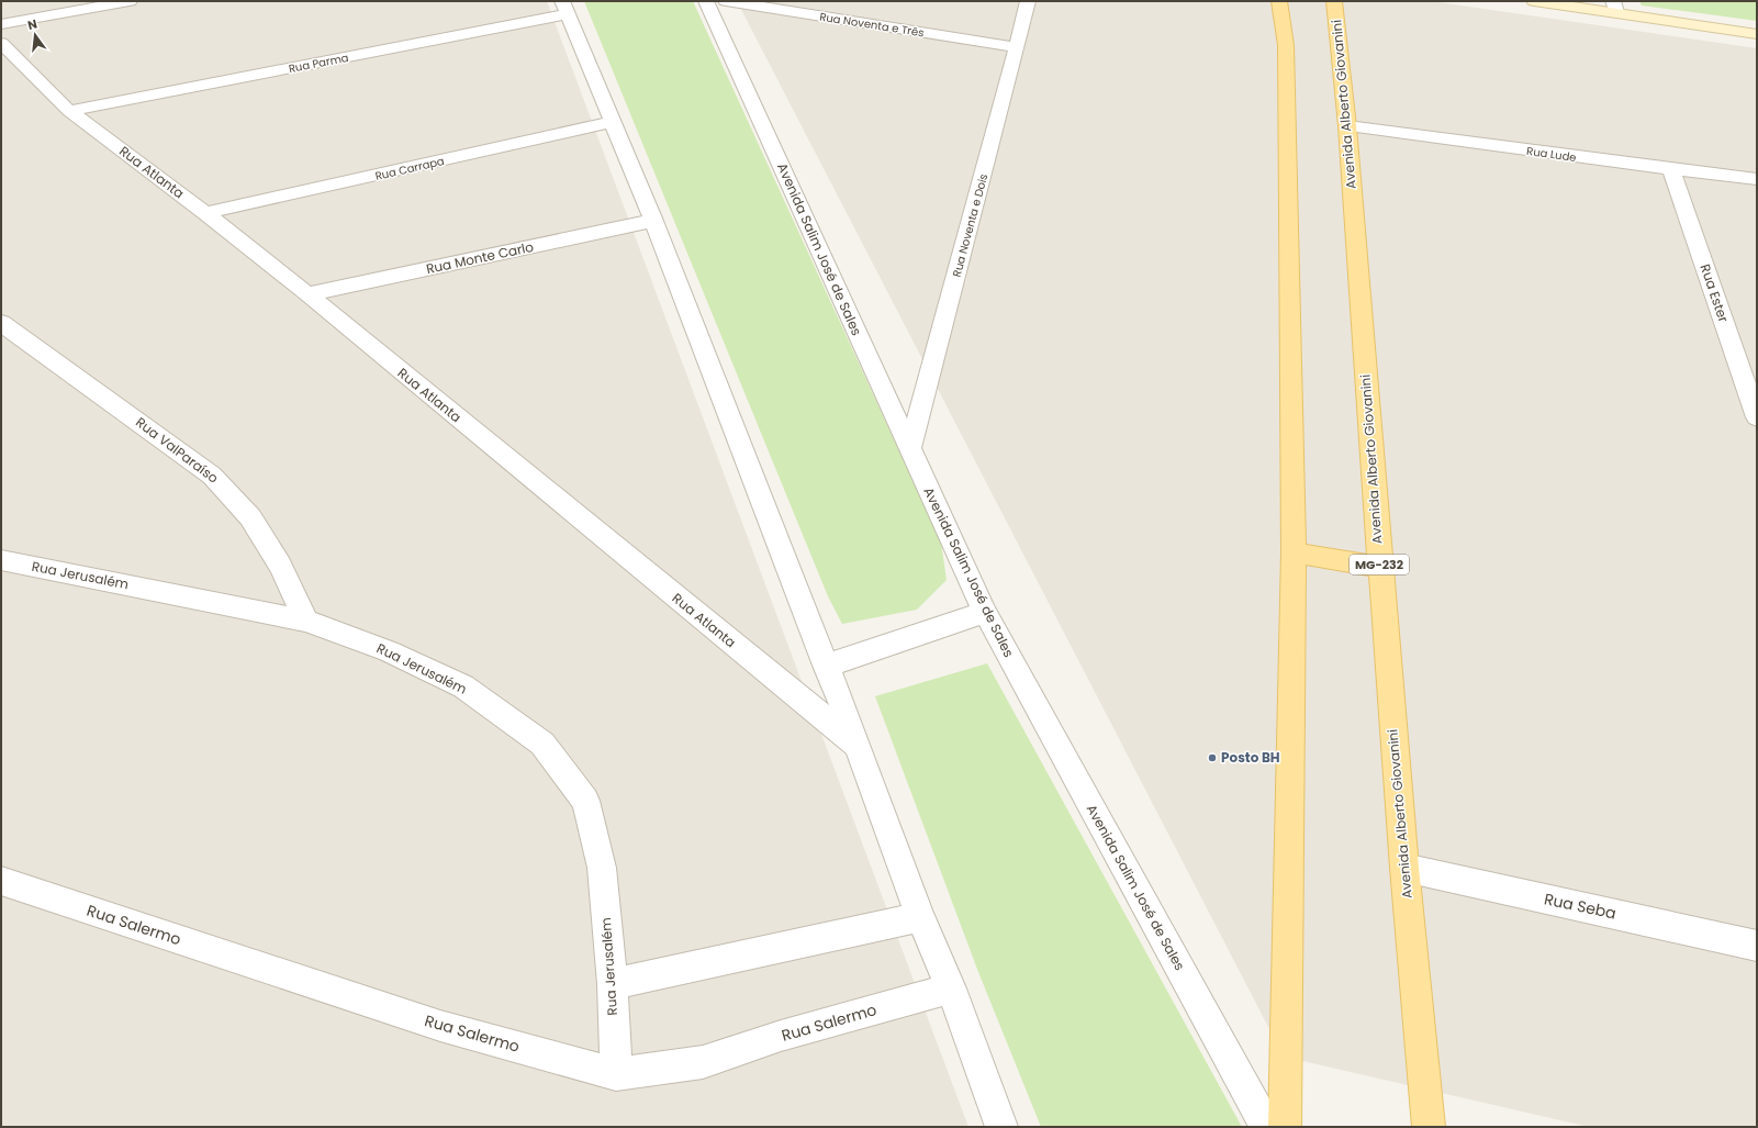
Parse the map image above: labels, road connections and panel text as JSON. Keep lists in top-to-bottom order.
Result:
{
  "streets": {
    "main road": ["Avenida Alberto Giovanini", "MG-232"],
    "street": [
      "Rua Noventa e Três",
      "Rua Parma",
      "Rua Lude",
      "Rua Carrapa",
      "Rua Atlanta",
      "Rua Noventa e Dois",
      "Avenida Salim José de Sales",
      "Rua Monte Carlo",
      "Rua Ester",
      "Rua ValParaíso",
      "Rua Jerusalém",
      "Rua Seba",
      "Rua Salermo"
    ]
  },
  "crossings": [
    ["Rua Noventa e Três", "Rua Noventa e Dois"],
    ["Rua Parma", "Rua Atlanta"],
    ["Avenida Alberto Giovanini", "Rua Lude"],
    ["Avenida Alberto Giovanini", "Rua Seba"],
    ["Rua Lude", "Rua Ester"],
    ["Rua Carrapa", "Rua Atlanta"],
    ["Rua Atlanta", "Rua Monte Carlo"],
    ["Rua Noventa e Dois", "Avenida Salim José de Sales"],
    ["Rua ValParaíso", "Rua Jerusalém"],
    ["Rua Jerusalém", "Rua Salermo"]
  ],
  "places": ["Posto BH"],
  "north": "top"
}
